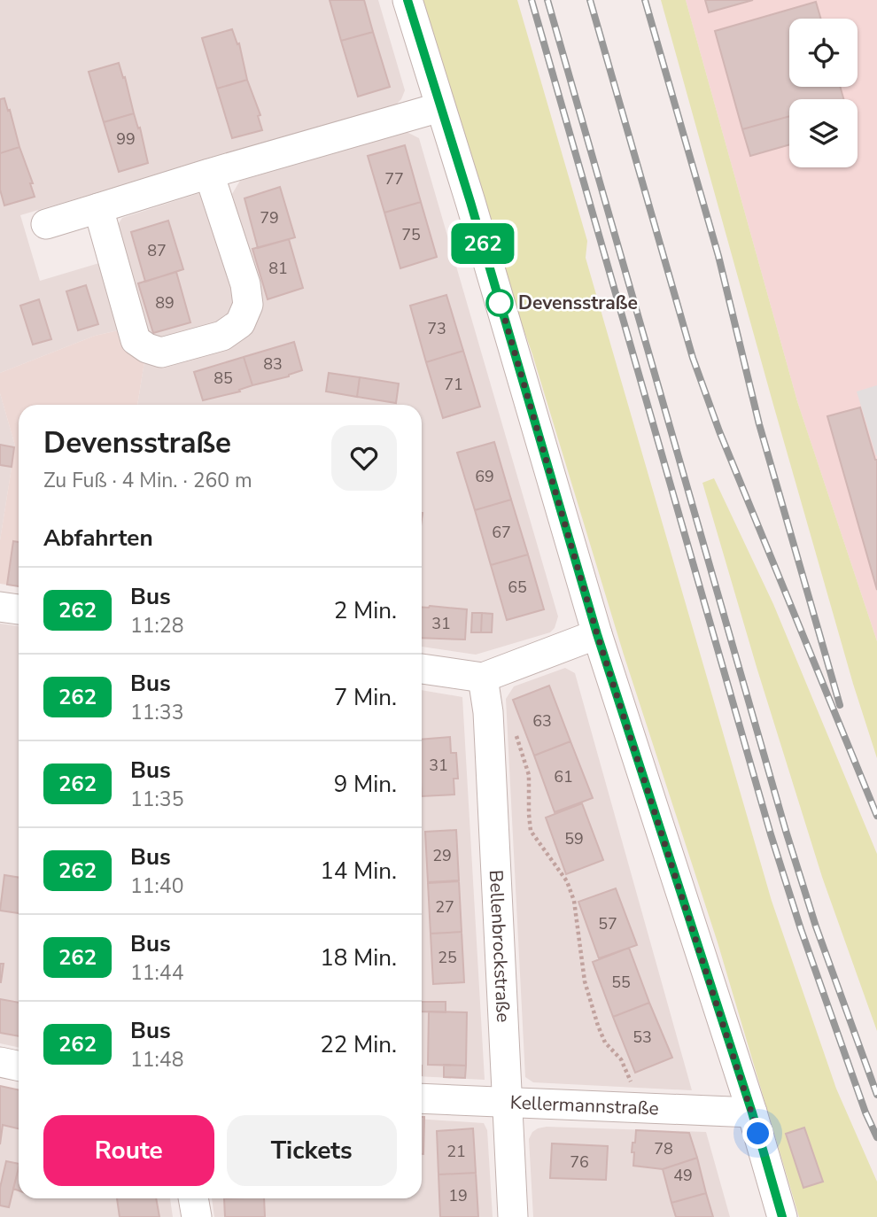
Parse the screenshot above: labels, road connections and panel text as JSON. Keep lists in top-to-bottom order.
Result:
{
  "streets": {
    "street": ["Bellenbrockstraße", "Kellermannstraße"]
  },
  "crossings": [
    ["Bellenbrockstraße", "Kellermannstraße"]
  ],
  "places": ["Devensstraße"],
  "lines": ["bus line 262"],
  "house_numbers": [
    "99",
    "77",
    "79",
    "75",
    "87",
    "81",
    "89",
    "73",
    "83",
    "85",
    "71",
    "69",
    "67",
    "65",
    "31",
    "63",
    "31",
    "61",
    "59",
    "29",
    "27",
    "57",
    "25",
    "55",
    "53",
    "78",
    "21",
    "76",
    "49",
    "19"
  ],
  "page": {
    "on_map": "262",
    "heading": [
      ["Devensstraße", "Zu Fuß · 4 Min. · 260 m"],
      "Abfahrten"
    ],
    "list": [
      {
        "mark": "262",
        "name": "Bus",
        "note": "11:28",
        "value": "2 Min."
      },
      {
        "mark": "262",
        "name": "Bus",
        "note": "11:33",
        "value": "7 Min."
      },
      {
        "mark": "262",
        "name": "Bus",
        "note": "11:35",
        "value": "9 Min."
      },
      {
        "mark": "262",
        "name": "Bus",
        "note": "11:40",
        "value": "14 Min."
      },
      {
        "mark": "262",
        "name": "Bus",
        "note": "11:44",
        "value": "18 Min."
      },
      {
        "mark": "262",
        "name": "Bus",
        "note": "11:48",
        "value": "22 Min."
      }
    ],
    "buttons": ["Route", "Tickets"]
  }
}
